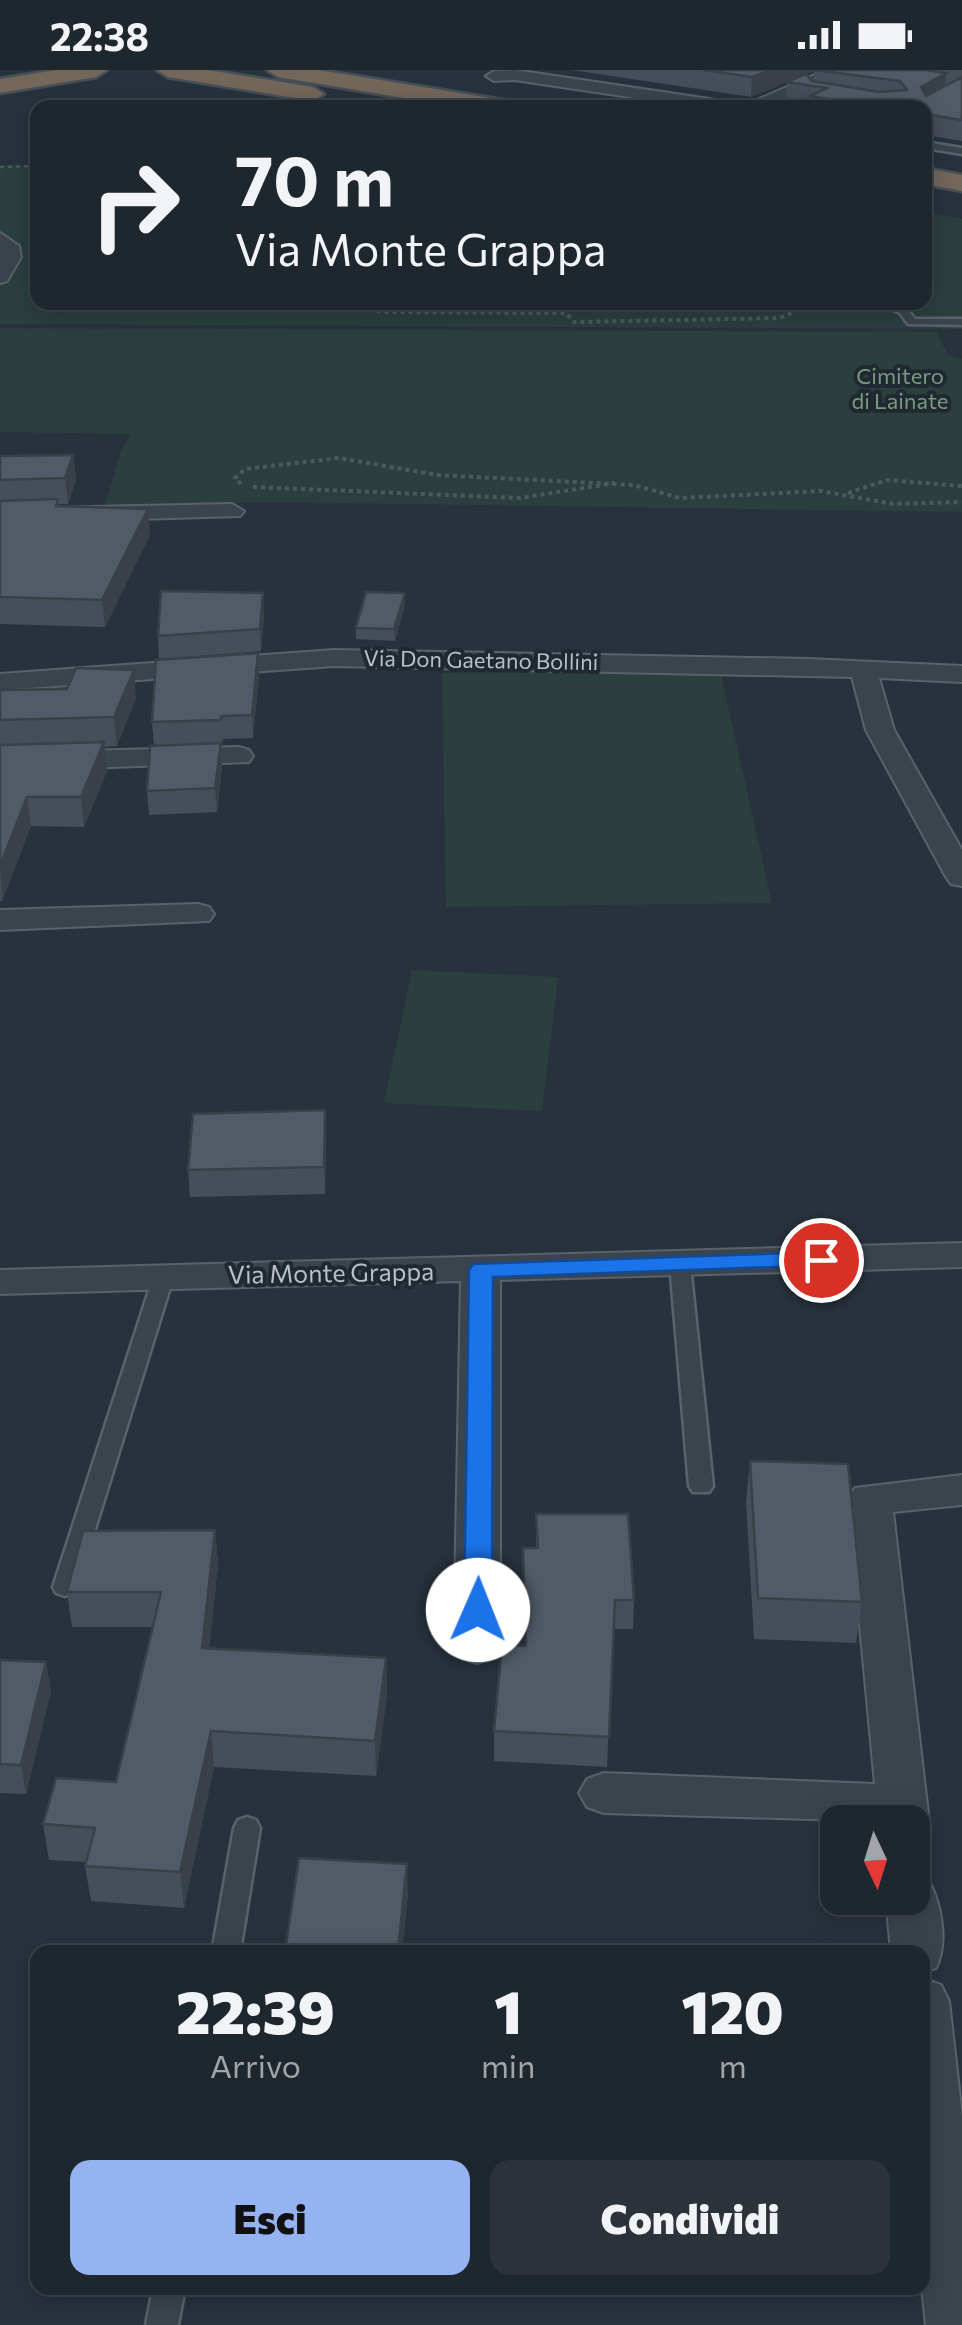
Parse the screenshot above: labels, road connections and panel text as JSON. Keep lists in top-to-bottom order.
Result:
{
  "streets": {
    "street": ["Via Don Gaetano Bollini", "Via Monte Grappa"]
  },
  "parks": ["Cimitero di Lainate"],
  "north": "bottom",
  "page": {
    "status": "22:38",
    "turn": ["70 m", "Via Monte Grappa"],
    "eta": [
      "22:39",
      "Arrivo",
      "1",
      "min",
      "120",
      "m"
    ],
    "buttons": ["Esci", "Condividi"]
  }
}
